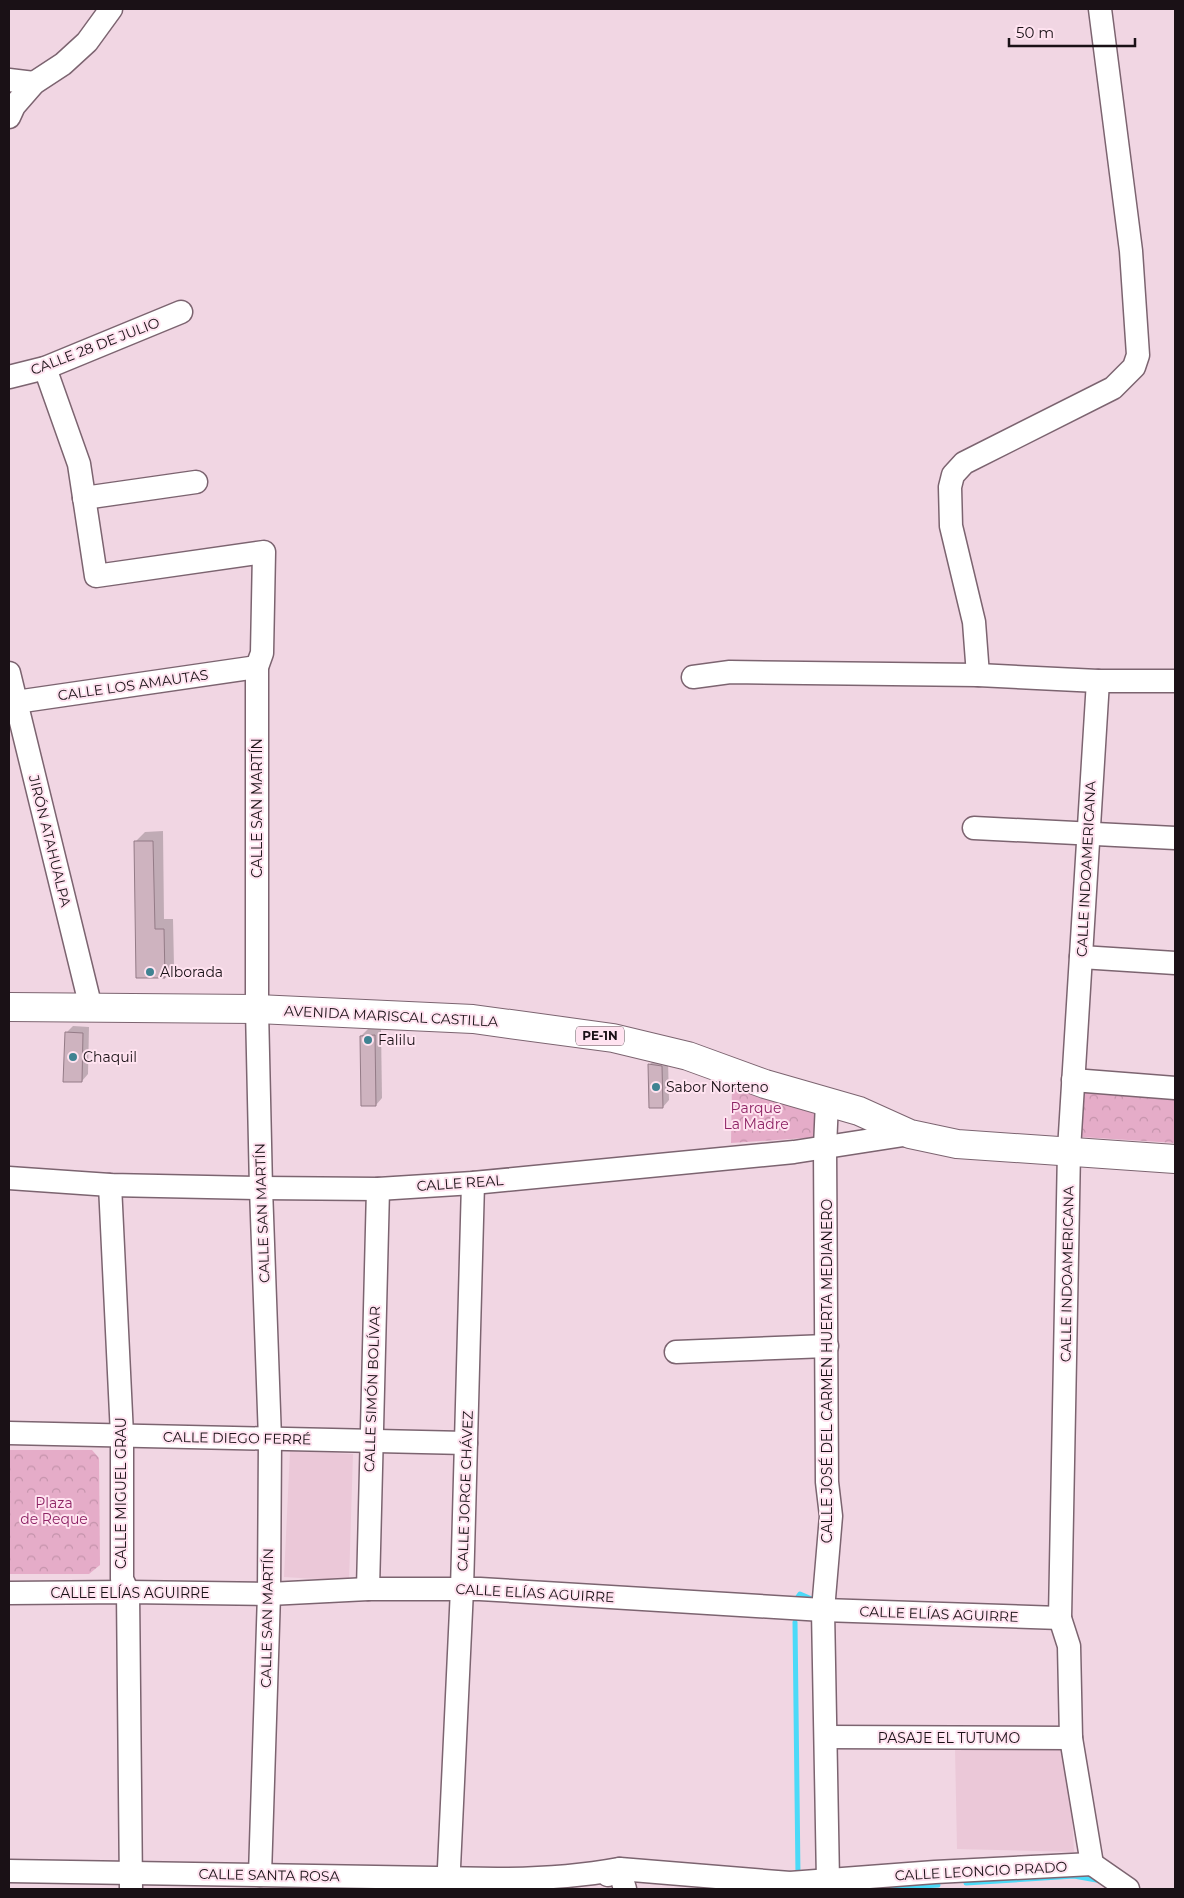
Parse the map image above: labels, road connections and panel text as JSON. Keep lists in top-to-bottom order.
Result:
{
  "streets": {
    "highway": ["AVENIDA MARISCAL CASTILLA", "PE-1N"],
    "street": [
      "CALLE 28 DE JULIO",
      "CALLE LOS AMAUTAS",
      "CALLE SAN MARTÍN",
      "JIRÓN ATAHUALPA",
      "CALLE INDOAMERICANA",
      "CALLE REAL",
      "CALLE JOSÉ DEL CARMEN HUERTA MEDIANERO",
      "CALLE SIMÓN BOLÍVAR",
      "CALLE DIEGO FERRÉ",
      "CALLE JORGE CHÁVEZ",
      "CALLE MIGUEL GRAU",
      "CALLE ELÍAS AGUIRRE",
      "PASAJE EL TUTUMO",
      "CALLE LEONCIO PRADO",
      "CALLE SANTA ROSA"
    ]
  },
  "crossings": [
    ["CALLE LOS AMAUTAS", "CALLE SAN MARTÍN"],
    ["CALLE LOS AMAUTAS", "JIRÓN ATAHUALPA"],
    ["CALLE SAN MARTÍN", "AVENIDA MARISCAL CASTILLA"],
    ["CALLE SAN MARTÍN", "CALLE REAL"],
    ["CALLE SAN MARTÍN", "CALLE DIEGO FERRÉ"],
    ["CALLE SAN MARTÍN", "CALLE ELÍAS AGUIRRE"],
    ["CALLE SAN MARTÍN", "CALLE SANTA ROSA"],
    ["JIRÓN ATAHUALPA", "AVENIDA MARISCAL CASTILLA"],
    ["CALLE INDOAMERICANA", "AVENIDA MARISCAL CASTILLA"],
    ["CALLE INDOAMERICANA", "CALLE ELÍAS AGUIRRE"],
    ["CALLE INDOAMERICANA", "PASAJE EL TUTUMO"],
    ["CALLE INDOAMERICANA", "CALLE LEONCIO PRADO"],
    ["AVENIDA MARISCAL CASTILLA", "CALLE REAL"],
    ["AVENIDA MARISCAL CASTILLA", "CALLE JOSÉ DEL CARMEN HUERTA MEDIANERO"],
    ["CALLE REAL", "CALLE JOSÉ DEL CARMEN HUERTA MEDIANERO"],
    ["CALLE REAL", "CALLE SIMÓN BOLÍVAR"],
    ["CALLE REAL", "CALLE JORGE CHÁVEZ"],
    ["CALLE REAL", "CALLE MIGUEL GRAU"],
    ["CALLE JOSÉ DEL CARMEN HUERTA MEDIANERO", "CALLE ELÍAS AGUIRRE"],
    ["CALLE JOSÉ DEL CARMEN HUERTA MEDIANERO", "PASAJE EL TUTUMO"],
    ["CALLE JOSÉ DEL CARMEN HUERTA MEDIANERO", "CALLE LEONCIO PRADO"],
    ["CALLE SIMÓN BOLÍVAR", "CALLE DIEGO FERRÉ"],
    ["CALLE SIMÓN BOLÍVAR", "CALLE ELÍAS AGUIRRE"],
    ["CALLE DIEGO FERRÉ", "CALLE JORGE CHÁVEZ"],
    ["CALLE DIEGO FERRÉ", "CALLE MIGUEL GRAU"],
    ["CALLE JORGE CHÁVEZ", "CALLE ELÍAS AGUIRRE"],
    ["CALLE JORGE CHÁVEZ", "CALLE SANTA ROSA"],
    ["CALLE MIGUEL GRAU", "CALLE ELÍAS AGUIRRE"],
    ["CALLE MIGUEL GRAU", "CALLE SANTA ROSA"],
    ["CALLE LEONCIO PRADO", "CALLE SANTA ROSA"]
  ],
  "parks": ["Parque La Madre", "Plaza de Reque"],
  "places": [
    "Alborada",
    "Falilu",
    "Chaquil",
    "Sabor Norteno"
  ],
  "scale_bar": "50 m"
}
